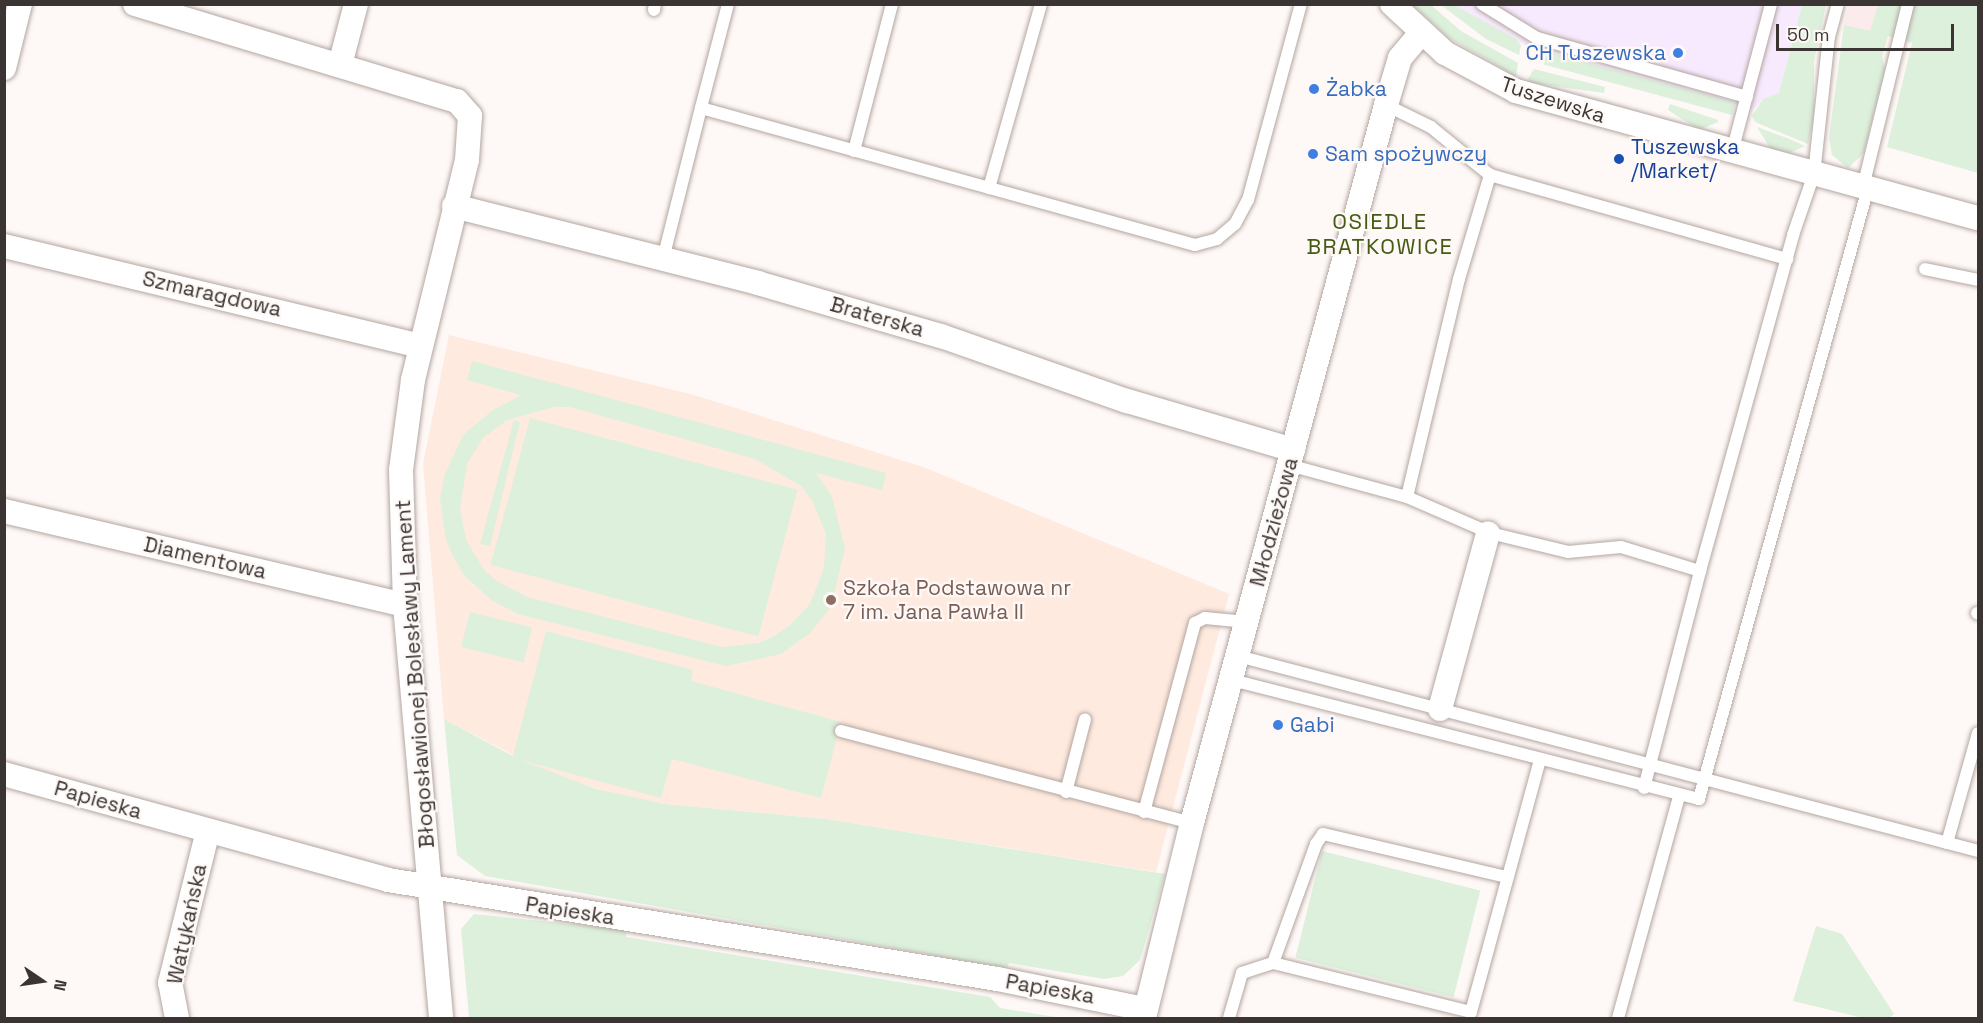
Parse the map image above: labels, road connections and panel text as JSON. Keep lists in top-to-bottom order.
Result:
{
  "streets": {
    "street": [
      "Tuszewska",
      "Szmaragdowa",
      "Braterska",
      "Młodzieżowa",
      "Diamentowa",
      "Błogosławionej Bolesławy Lament",
      "Papieska",
      "Watykańska"
    ]
  },
  "crossings": [
    ["Tuszewska", "Młodzieżowa"],
    ["Szmaragdowa", "Błogosławionej Bolesławy Lament"],
    ["Braterska", "Młodzieżowa"],
    ["Braterska", "Błogosławionej Bolesławy Lament"],
    ["Młodzieżowa", "Papieska"],
    ["Diamentowa", "Błogosławionej Bolesławy Lament"],
    ["Błogosławionej Bolesławy Lament", "Papieska"],
    ["Papieska", "Watykańska"]
  ],
  "districts": ["OSIEDLE BRATKOWICE"],
  "places": [
    "CH Tuszewska",
    "Żabka",
    "Sam spożywczy",
    "Tuszewska /Market/",
    "Szkoła Podstawowa nr 7 im. Jana Pawła II",
    "Gabi"
  ],
  "scale_bar": "50 m",
  "north": "right"
}
